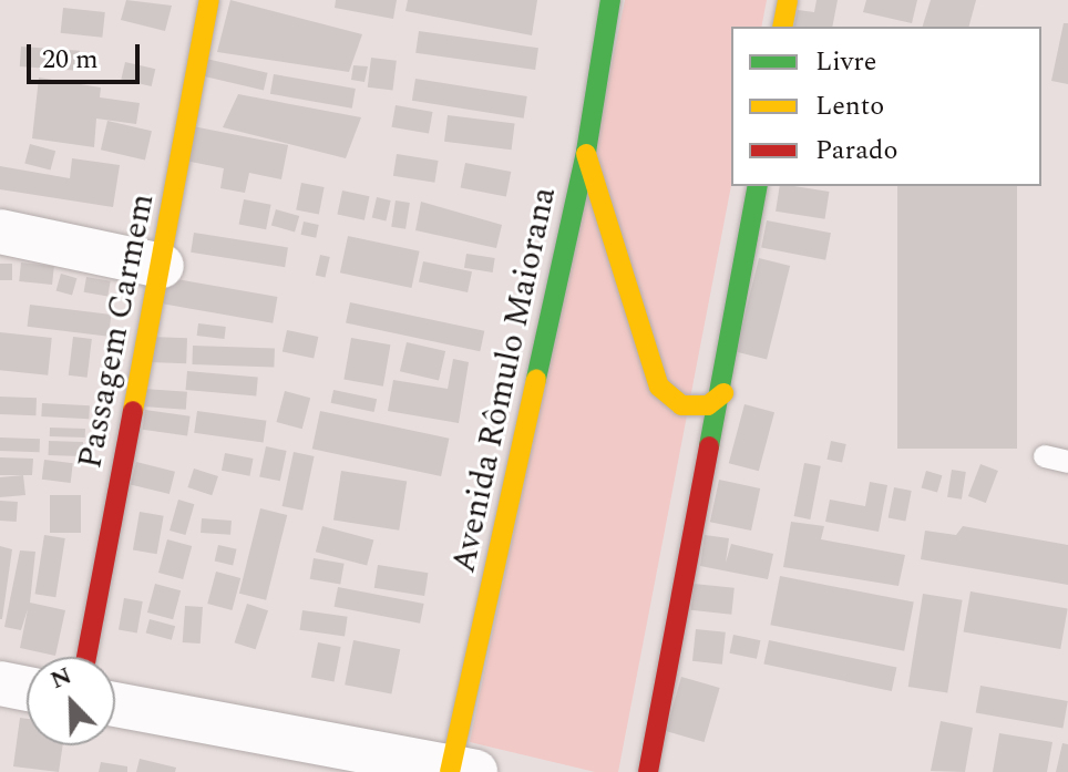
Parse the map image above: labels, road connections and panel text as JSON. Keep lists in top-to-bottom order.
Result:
{
  "streets": {
    "street": ["Passagem Carmem", "Avenida Rômulo Maiorana"]
  },
  "legend": ["Livre", "Lento", "Parado"],
  "scale_bar": "20 m",
  "north": "top left"
}
